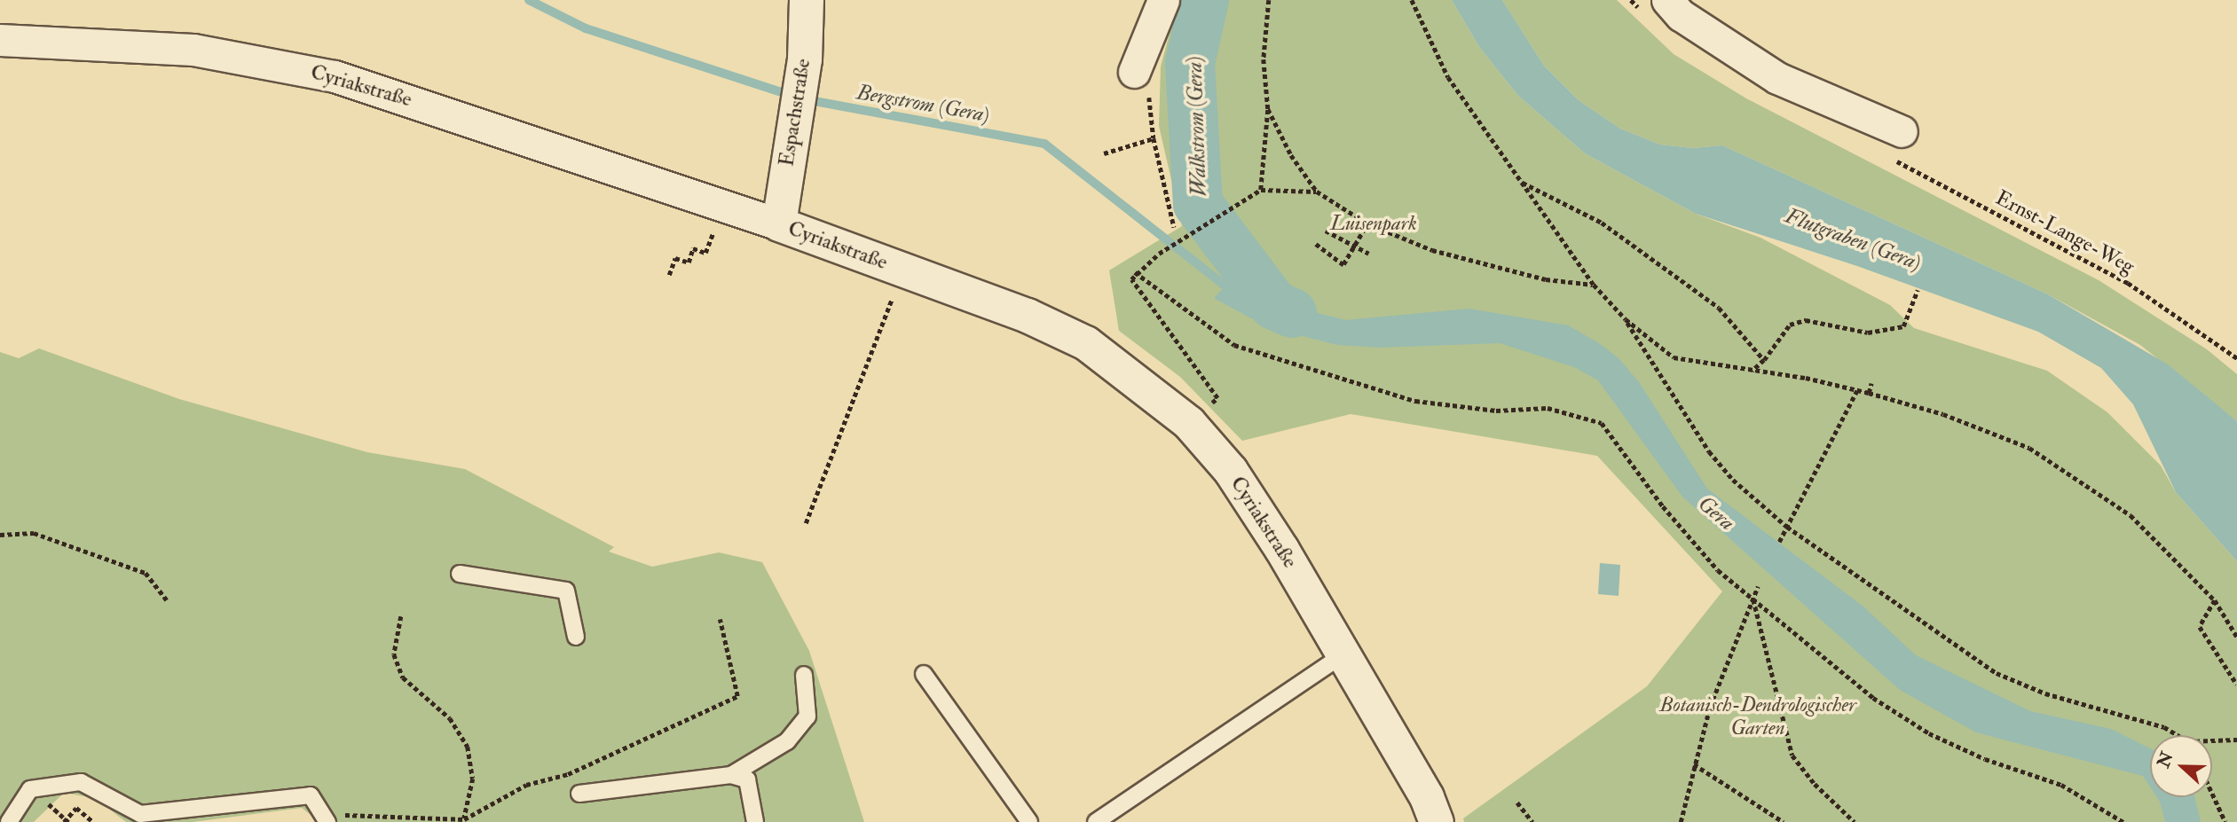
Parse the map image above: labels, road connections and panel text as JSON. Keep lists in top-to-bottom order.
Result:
{
  "streets": {
    "street": ["Cyriakstraße", "Espachstraße"],
    "path": ["Ernst-Lange-Weg"]
  },
  "crossings": [
    ["Cyriakstraße", "Espachstraße"]
  ],
  "water": [
    "Bergstrom (Gera)",
    "Walkstrom (Gera)",
    "Flutgraben (Gera)",
    "Gera"
  ],
  "parks": ["Luisenpark", "Botanisch-Dendrologischer Garten"],
  "north": "left"
}
